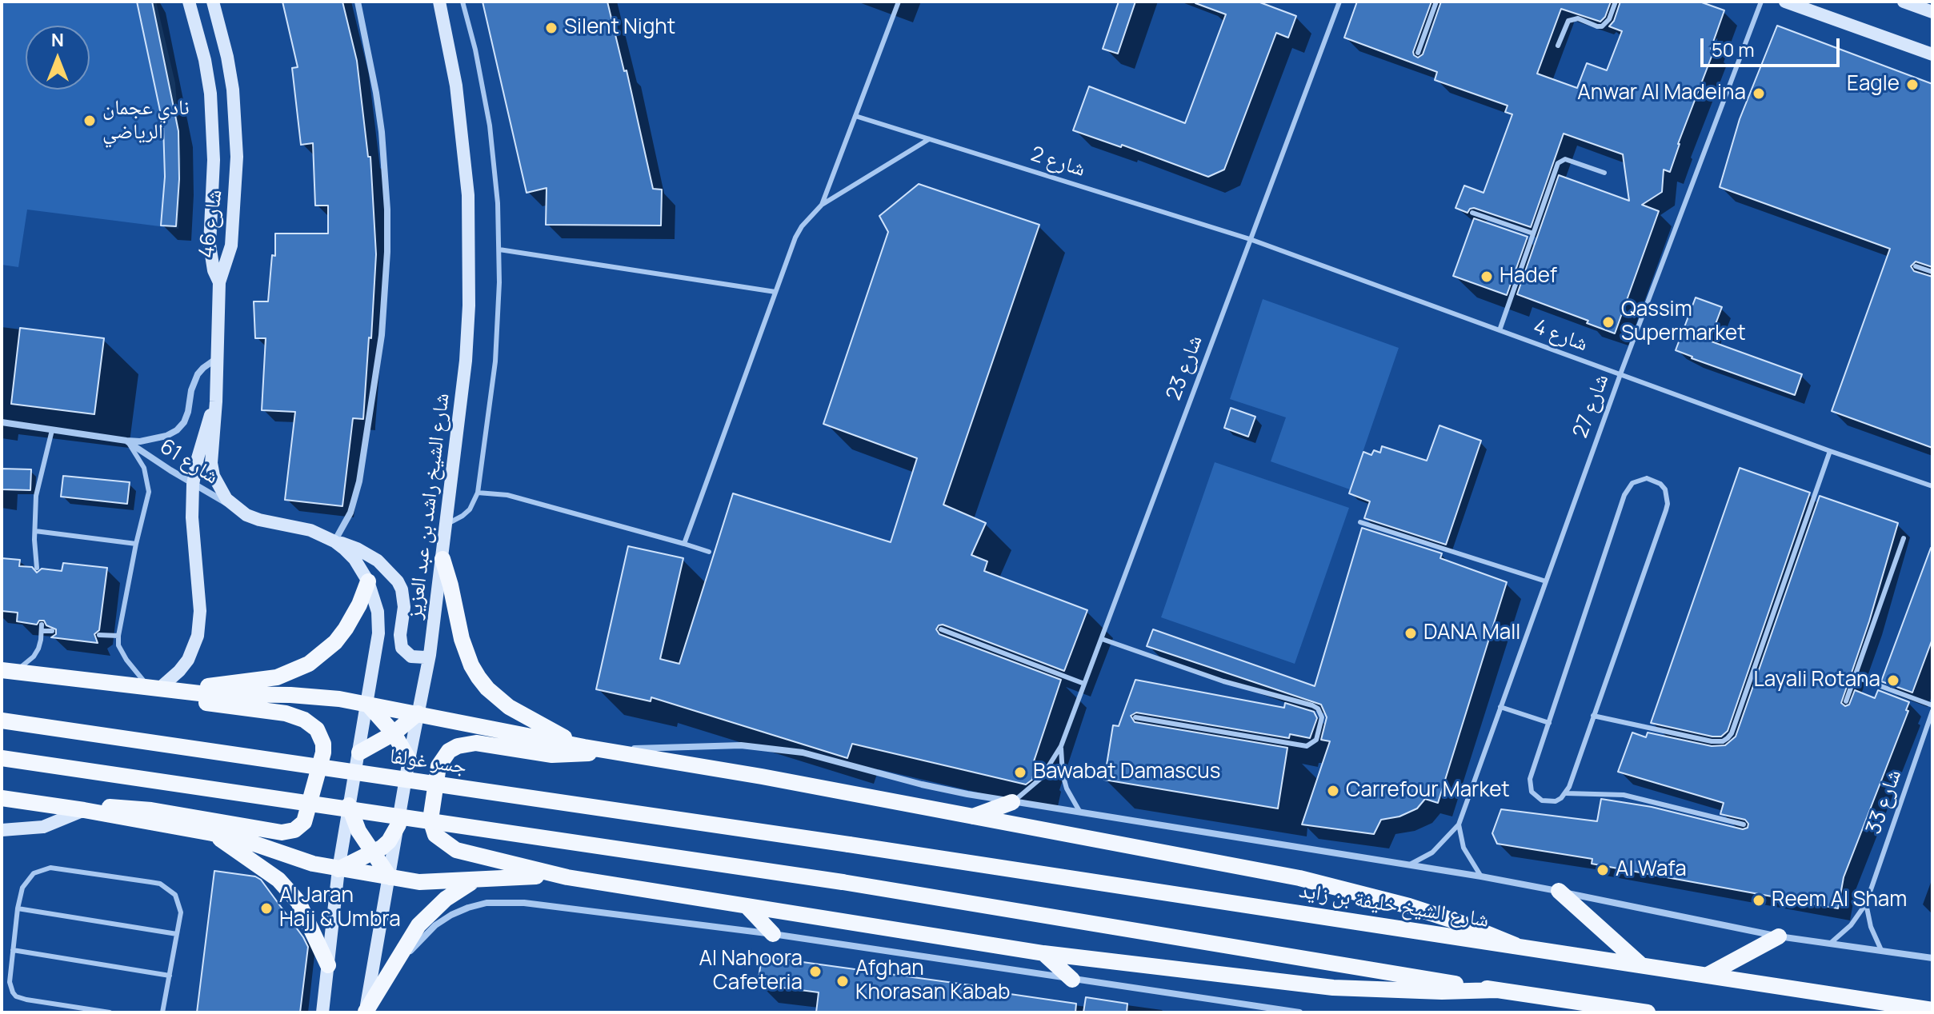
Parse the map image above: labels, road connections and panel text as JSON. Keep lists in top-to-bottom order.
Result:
{
  "streets": {
    "main road": [
      "شارع 46",
      "شارع الشيخ راشد بن عبد العزيز",
      "جسر غولفا",
      "شارع الشيخ خليفة بن زايد"
    ],
    "street": ["شارع 61"],
    "lane": [
      "شارع 2",
      "شارع 4",
      "شارع 23",
      "شارع 27",
      "شارع 33"
    ]
  },
  "crossings": [
    ["شارع 2", "شارع 4"],
    ["شارع 2", "شارع 23"],
    ["شارع 4", "شارع 23"],
    ["شارع 4", "شارع 27"],
    ["جسر غولفا", "شارع الشيخ خليفة بن زايد"]
  ],
  "places": [
    "Silent Night",
    "Eagle",
    "Anwar Al Madeina",
    "نادي عجمان الرياضي",
    "Hadef",
    "Qassim Supermarket",
    "DANA Mall",
    "Layali Rotana",
    "Bawabat Damascus",
    "Carrefour Market",
    "Al Wafa",
    "Reem Al Sham",
    "Al Jaran Hajj & Umbra",
    "Al Nahoora Cafeteria",
    "Afghan Khorasan Kabab"
  ],
  "scale_bar": "50 m",
  "north": "top"
}
